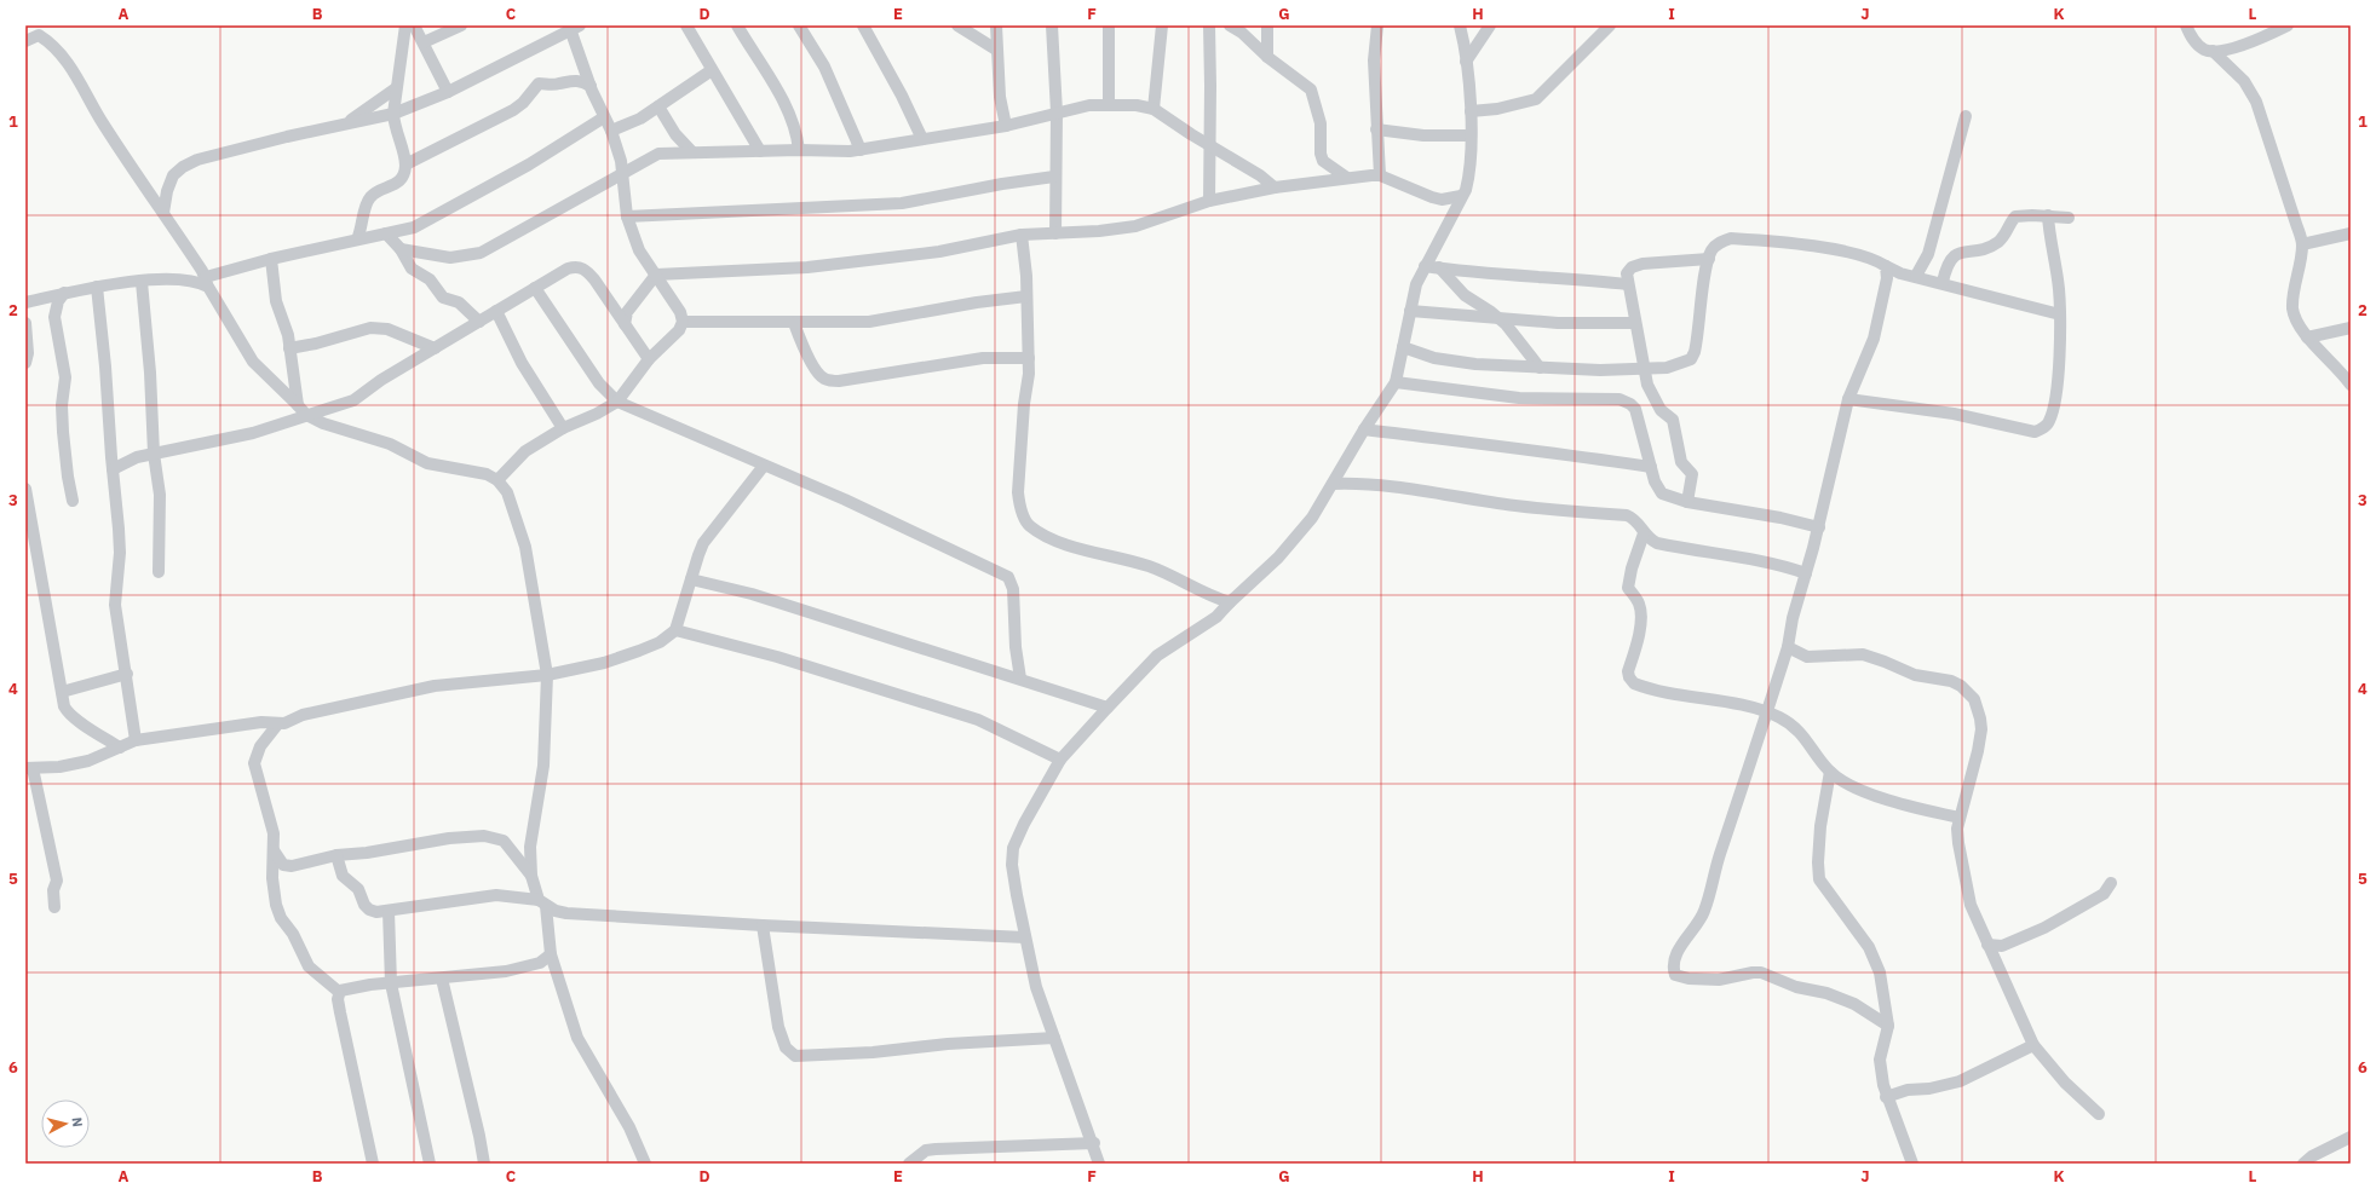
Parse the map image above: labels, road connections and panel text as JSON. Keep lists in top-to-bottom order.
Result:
{
  "north": "right",
  "grid": {
    "columns": [
      "A",
      "B",
      "C",
      "D",
      "E",
      "F",
      "G",
      "H",
      "I",
      "J",
      "K",
      "L"
    ],
    "rows": [
      "1",
      "2",
      "3",
      "4",
      "5",
      "6"
    ]
  }
}
